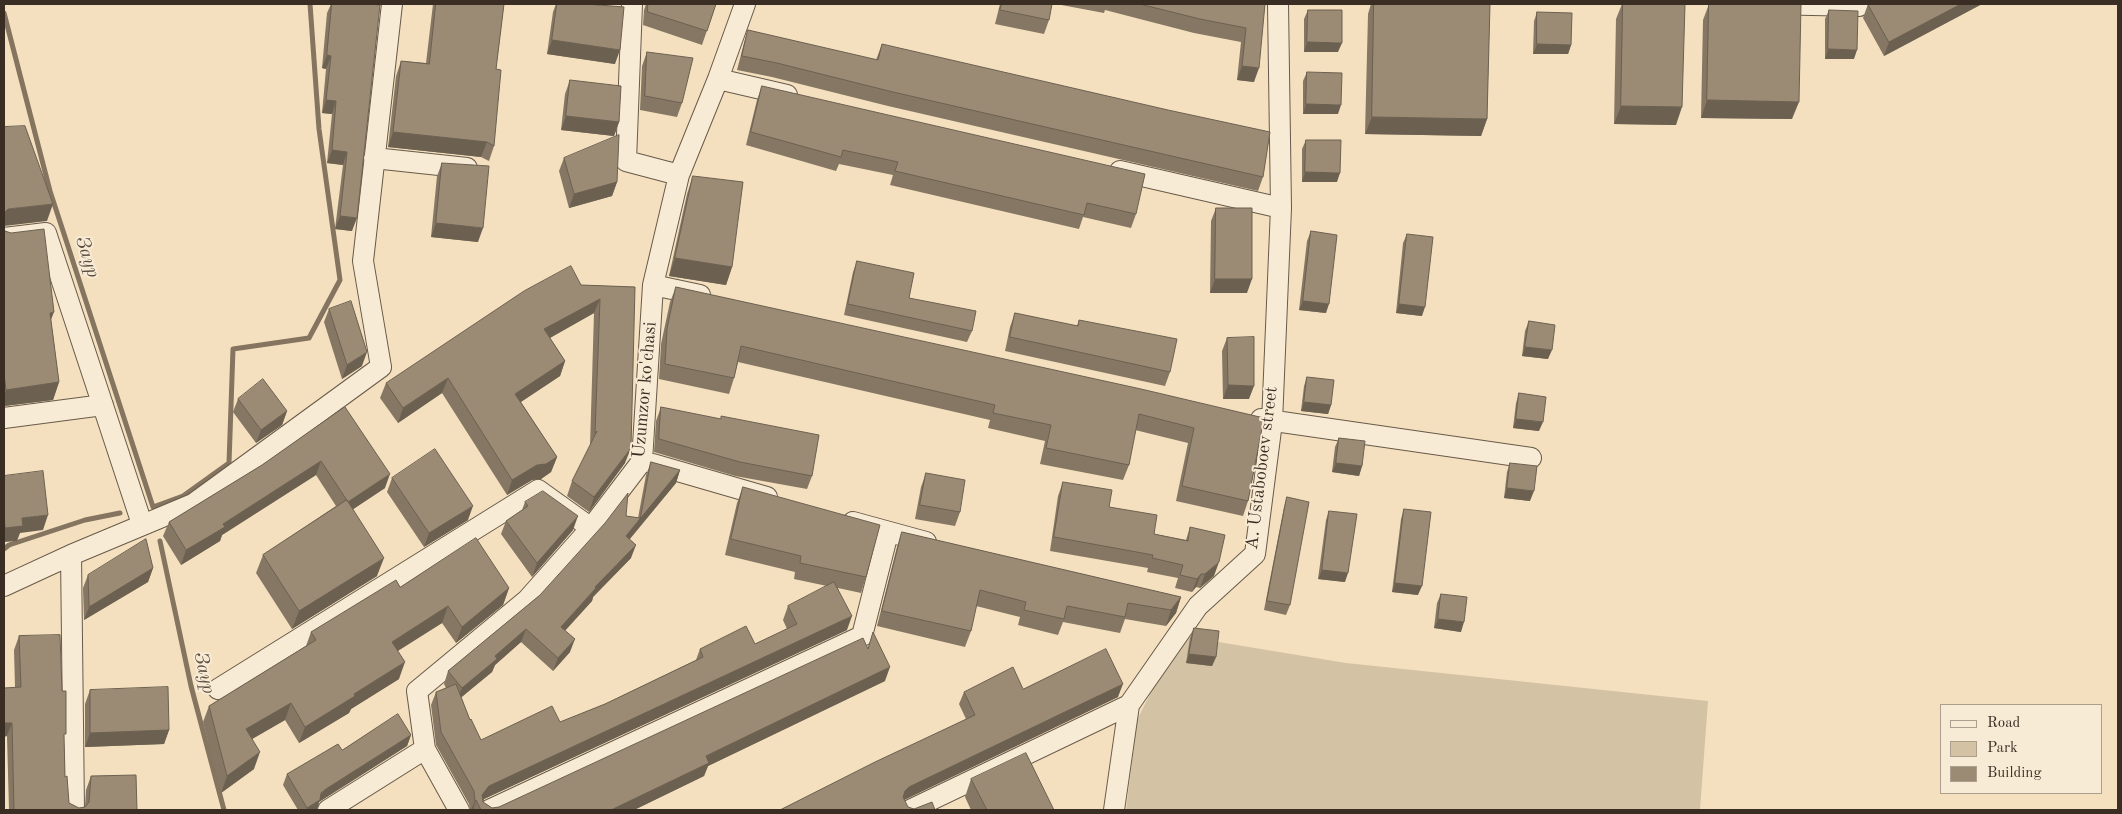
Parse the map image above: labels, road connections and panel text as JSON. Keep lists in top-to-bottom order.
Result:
{
  "streets": {
    "street": ["Uzumzor ko'chasi", "A. Ustaboboev street"]
  },
  "water": ["Заур"],
  "legend": ["Road", "Park", "Building"]
}
